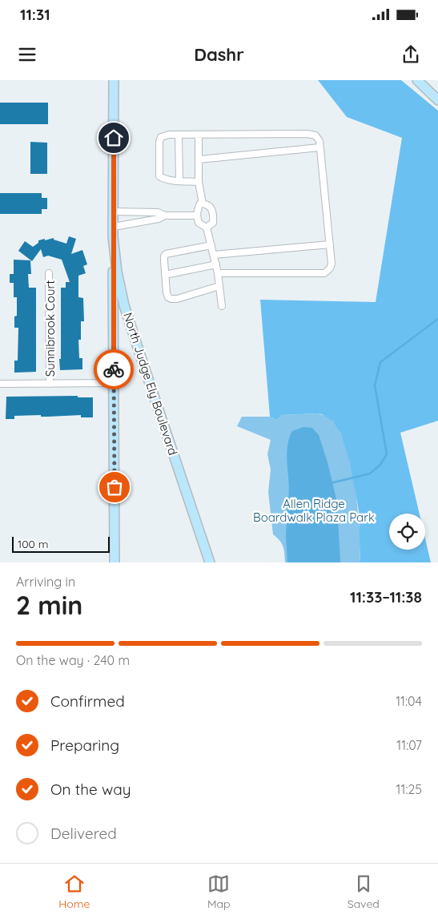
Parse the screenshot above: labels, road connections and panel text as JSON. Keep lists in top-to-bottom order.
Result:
{
  "streets": {
    "street": ["Sunnibrook Court", "North Judge Ely Boulevard"]
  },
  "parks": ["Allen Ridge Boardwalk Plaza Park"],
  "scale_bar": "100 m",
  "page": {
    "status": "11:31",
    "header": "Dashr",
    "scale": "100 m",
    "heading": ["2 min", "Arriving in", "11:33–11:38"],
    "bar": "On the way · 240 m",
    "list": [
      ["Confirmed", "11:04"],
      ["Preparing", "11:07"],
      ["On the way", "11:25"],
      "Delivered"
    ],
    "tabs": ["Home", "Map", "Saved"]
  }
}
